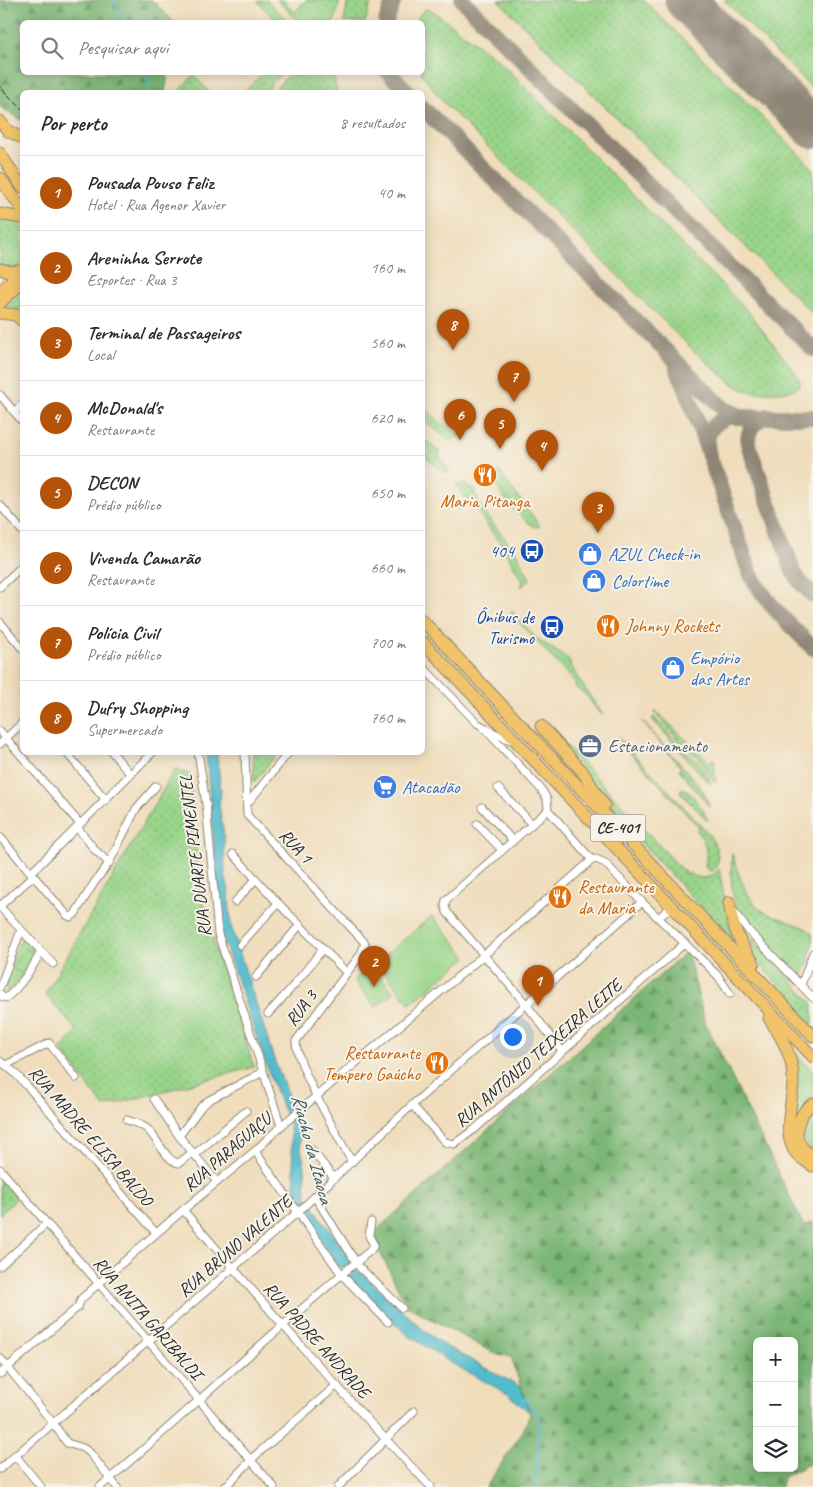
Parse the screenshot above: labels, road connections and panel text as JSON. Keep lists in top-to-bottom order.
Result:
{
  "streets": {
    "main road": ["CE-401"],
    "street": [
      "RUA 1",
      "RUA DUARTE PIMENTEL",
      "RUA 3",
      "RUA ANTÔNIO TEIXEIRA LEITE",
      "RUA MADRE ELISA BALDO",
      "RUA PARAGUAÇU",
      "RUA BRUNO VALENTE",
      "RUA ANITA GARIBALDI",
      "RUA PADRE ANDRADE"
    ]
  },
  "crossings": [
    ["RUA 1", "RUA 3"],
    ["RUA DUARTE PIMENTEL", "RUA PARAGUAÇU"],
    ["RUA 3", "RUA PARAGUAÇU"],
    ["RUA ANTÔNIO TEIXEIRA LEITE", "RUA BRUNO VALENTE"],
    ["RUA MADRE ELISA BALDO", "RUA PARAGUAÇU"],
    ["RUA PARAGUAÇU", "RUA ANITA GARIBALDI"],
    ["RUA PARAGUAÇU", "RUA PADRE ANDRADE"],
    ["RUA BRUNO VALENTE", "RUA ANITA GARIBALDI"],
    ["RUA BRUNO VALENTE", "RUA PADRE ANDRADE"]
  ],
  "water": ["Riacho da Itaoca"],
  "places": {
    "restaurant": [
      "Maria Pitanga",
      "Johnny Rockets",
      "Restaurante da Maria",
      "Restaurante Tempero Gaúcho"
    ],
    "bus stop": ["404", "Ônibus de Turismo"],
    "shop": ["AZUL Check-in", "Colortime", "Empório das Artes"],
    "office": ["Estacionamento"],
    "supermarket": ["Atacadão"]
  },
  "page": {
    "search": "Pesquisar aqui",
    "heading": ["Por perto", "8 resultados"],
    "list": [
      {
        "mark": "1",
        "name": "Pousada Pouso Feliz",
        "note": "Hotel · Rua Agenor Xavier",
        "value": "40 m"
      },
      {
        "mark": "2",
        "name": "Areninha Serrote",
        "note": "Esportes · Rua 3",
        "value": "160 m"
      },
      {
        "mark": "3",
        "name": "Terminal de Passageiros",
        "note": "Local",
        "value": "560 m"
      },
      {
        "mark": "4",
        "name": "McDonald's",
        "note": "Restaurante",
        "value": "620 m"
      },
      {
        "mark": "5",
        "name": "DECON",
        "note": "Prédio público",
        "value": "650 m"
      },
      {
        "mark": "6",
        "name": "Vivenda Camarão",
        "note": "Restaurante",
        "value": "660 m"
      },
      {
        "mark": "7",
        "name": "Polícia Civil",
        "note": "Prédio público",
        "value": "700 m"
      },
      {
        "mark": "8",
        "name": "Dufry Shopping",
        "note": "Supermercado",
        "value": "760 m"
      }
    ],
    "pins": [
      "8",
      "7",
      "6",
      "5",
      "4",
      "3",
      "2",
      "1"
    ],
    "map_buttons": ["+", "−"]
  }
}
